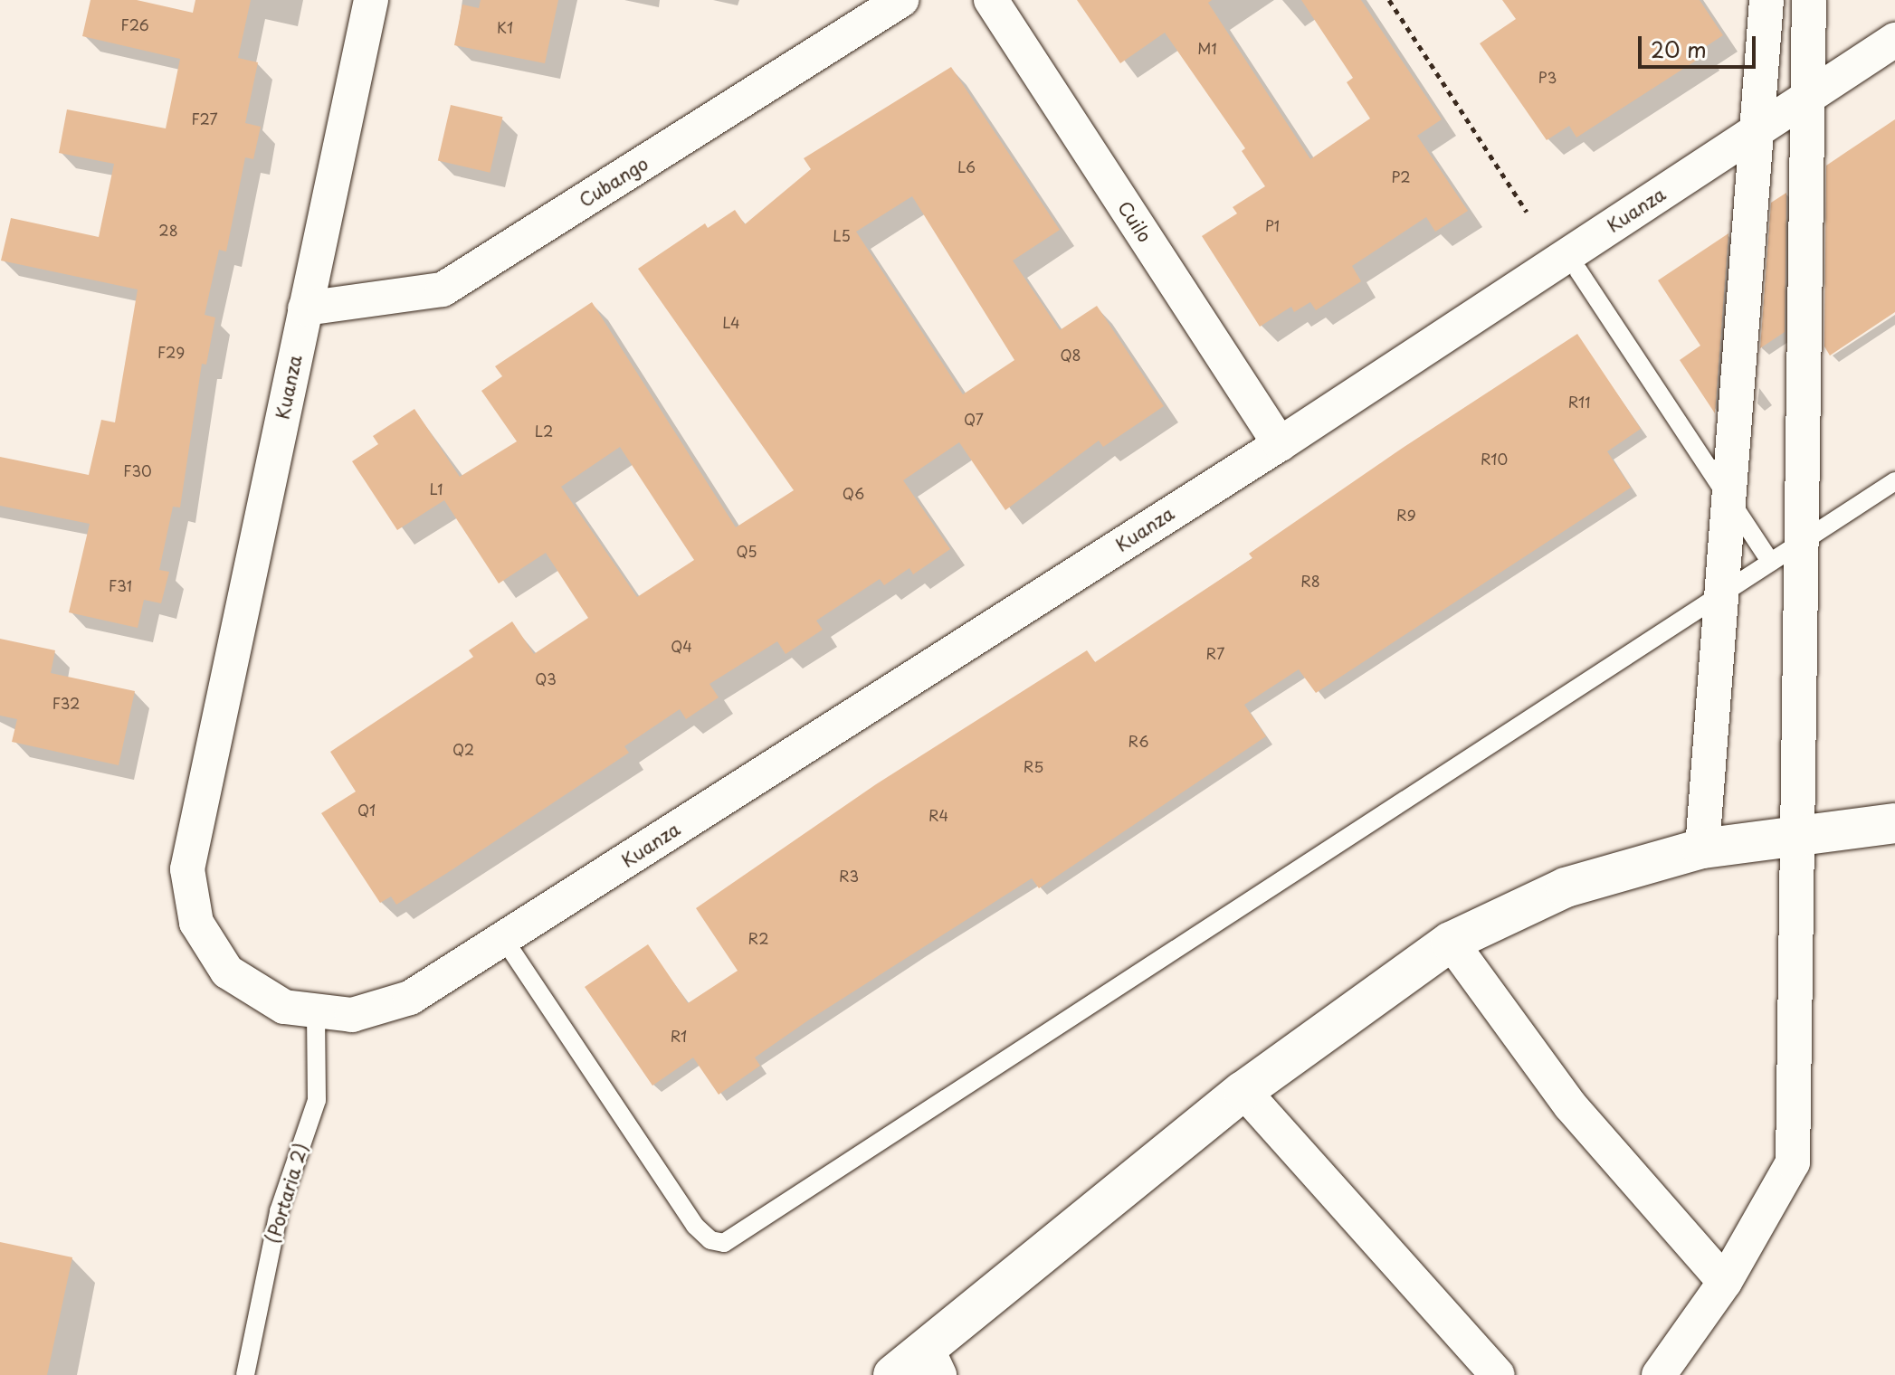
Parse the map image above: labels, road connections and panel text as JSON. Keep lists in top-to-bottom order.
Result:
{
  "streets": {
    "street": ["Cubango", "Kuanza", "Cuilo"],
    "lane": ["(Portaria 2)"]
  },
  "crossings": [
    ["Cubango", "Kuanza"],
    ["Kuanza", "Cuilo"],
    ["Kuanza", "(Portaria 2)"]
  ],
  "house_numbers": [
    "F26",
    "K1",
    "M1",
    "P3",
    "F27",
    "L6",
    "P2",
    "P1",
    "28",
    "L5",
    "L4",
    "F29",
    "Q8",
    "R11",
    "Q7",
    "L2",
    "R10",
    "F30",
    "L1",
    "Q6",
    "R9",
    "Q5",
    "R8",
    "F31",
    "Q4",
    "R7",
    "Q3",
    "F32",
    "R6",
    "Q2",
    "R5",
    "Q1",
    "R4",
    "R3",
    "R2",
    "R1"
  ],
  "scale_bar": "20 m"
}
